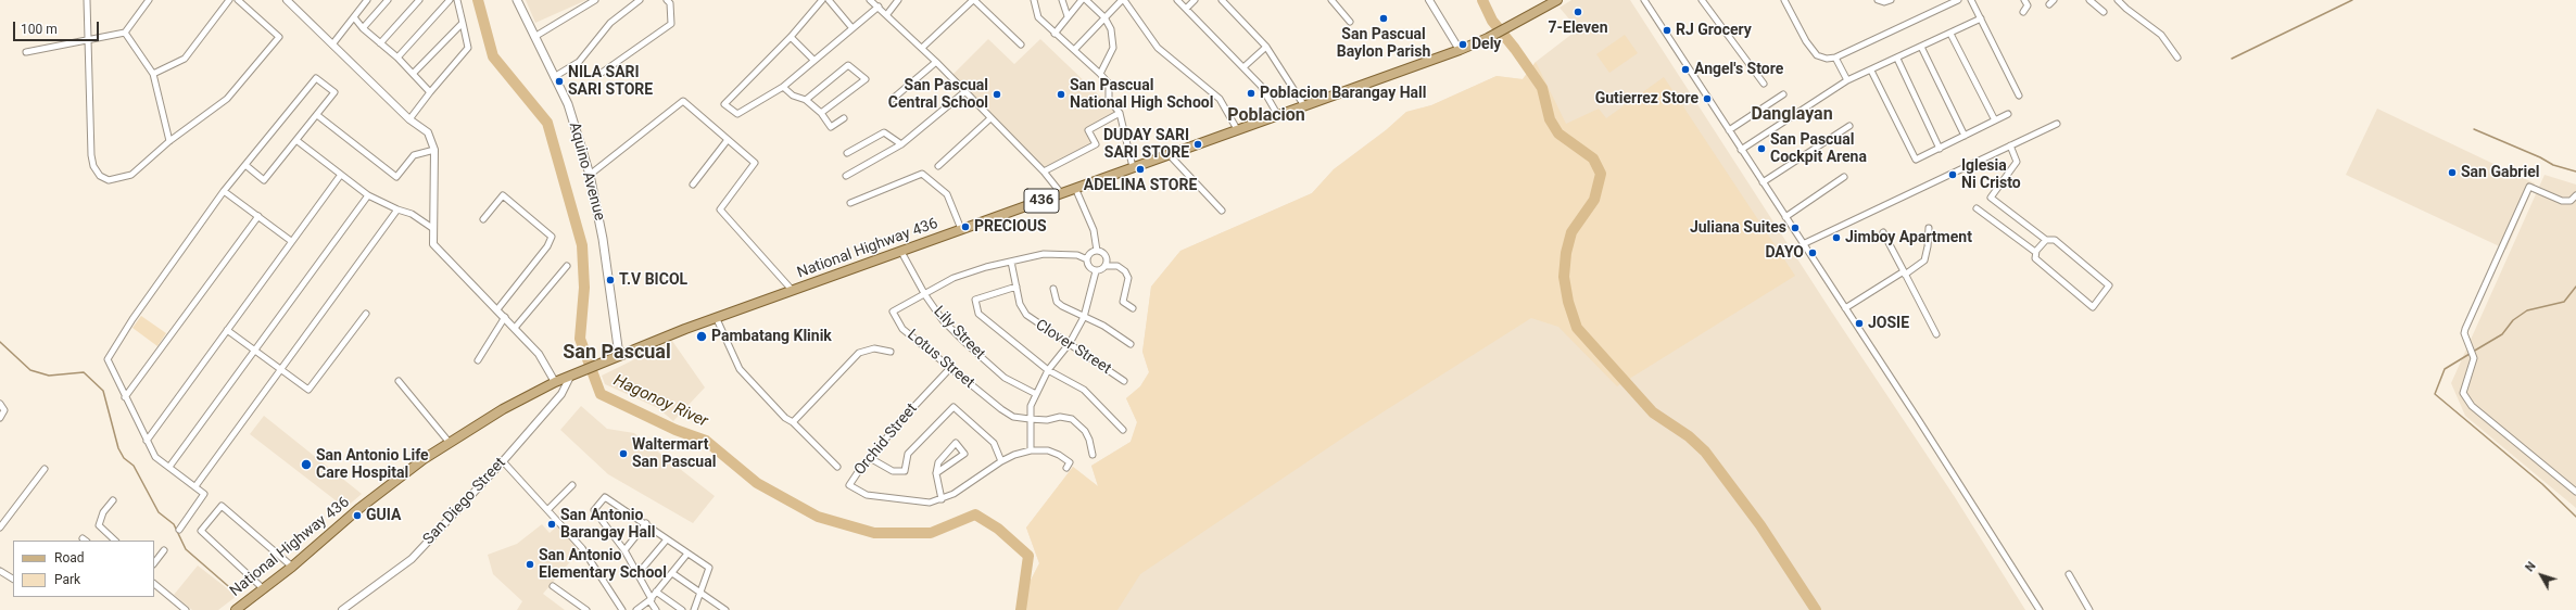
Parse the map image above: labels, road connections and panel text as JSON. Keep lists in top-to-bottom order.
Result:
{
  "streets": {
    "main road": ["Aquino Avenue", "436", "National Highway 436"],
    "street": [
      "Lily Street",
      "Clover Street",
      "Lotus Street",
      "Orchid Street",
      "San Diego Street"
    ]
  },
  "crossings": [
    ["Aquino Avenue", "National Highway 436"],
    ["National Highway 436", "Lily Street"],
    ["National Highway 436", "San Diego Street"],
    ["Lily Street", "Lotus Street"],
    ["Clover Street", "Lotus Street"],
    ["Lotus Street", "Orchid Street"]
  ],
  "districts": ["Danglayan", "Poblacion", "San Pascual"],
  "water": ["Hagonoy River"],
  "places": [
    "7-Eleven",
    "San Pascual Baylon Parish",
    "RJ Grocery",
    "Dely",
    "Angel's Store",
    "NILA SARI SARI STORE",
    "Poblacion Barangay Hall",
    "San Pascual Central School",
    "San Pascual National High School",
    "Gutierrez Store",
    "DUDAY SARI SARI STORE",
    "San Pascual Cockpit Arena",
    "ADELINA STORE",
    "San Gabriel",
    "Iglesia Ni Cristo",
    "PRECIOUS",
    "Juliana Suites",
    "Jimboy Apartment",
    "DAYO",
    "T.V BICOL",
    "JOSIE",
    "Pambatang Klinik",
    "Waltermart San Pascual",
    "San Antonio Life Care Hospital",
    "GUIA",
    "San Antonio Barangay Hall",
    "San Antonio Elementary School"
  ],
  "legend": ["Road", "Park"],
  "scale_bar": "100 m",
  "north": "top left"
}
